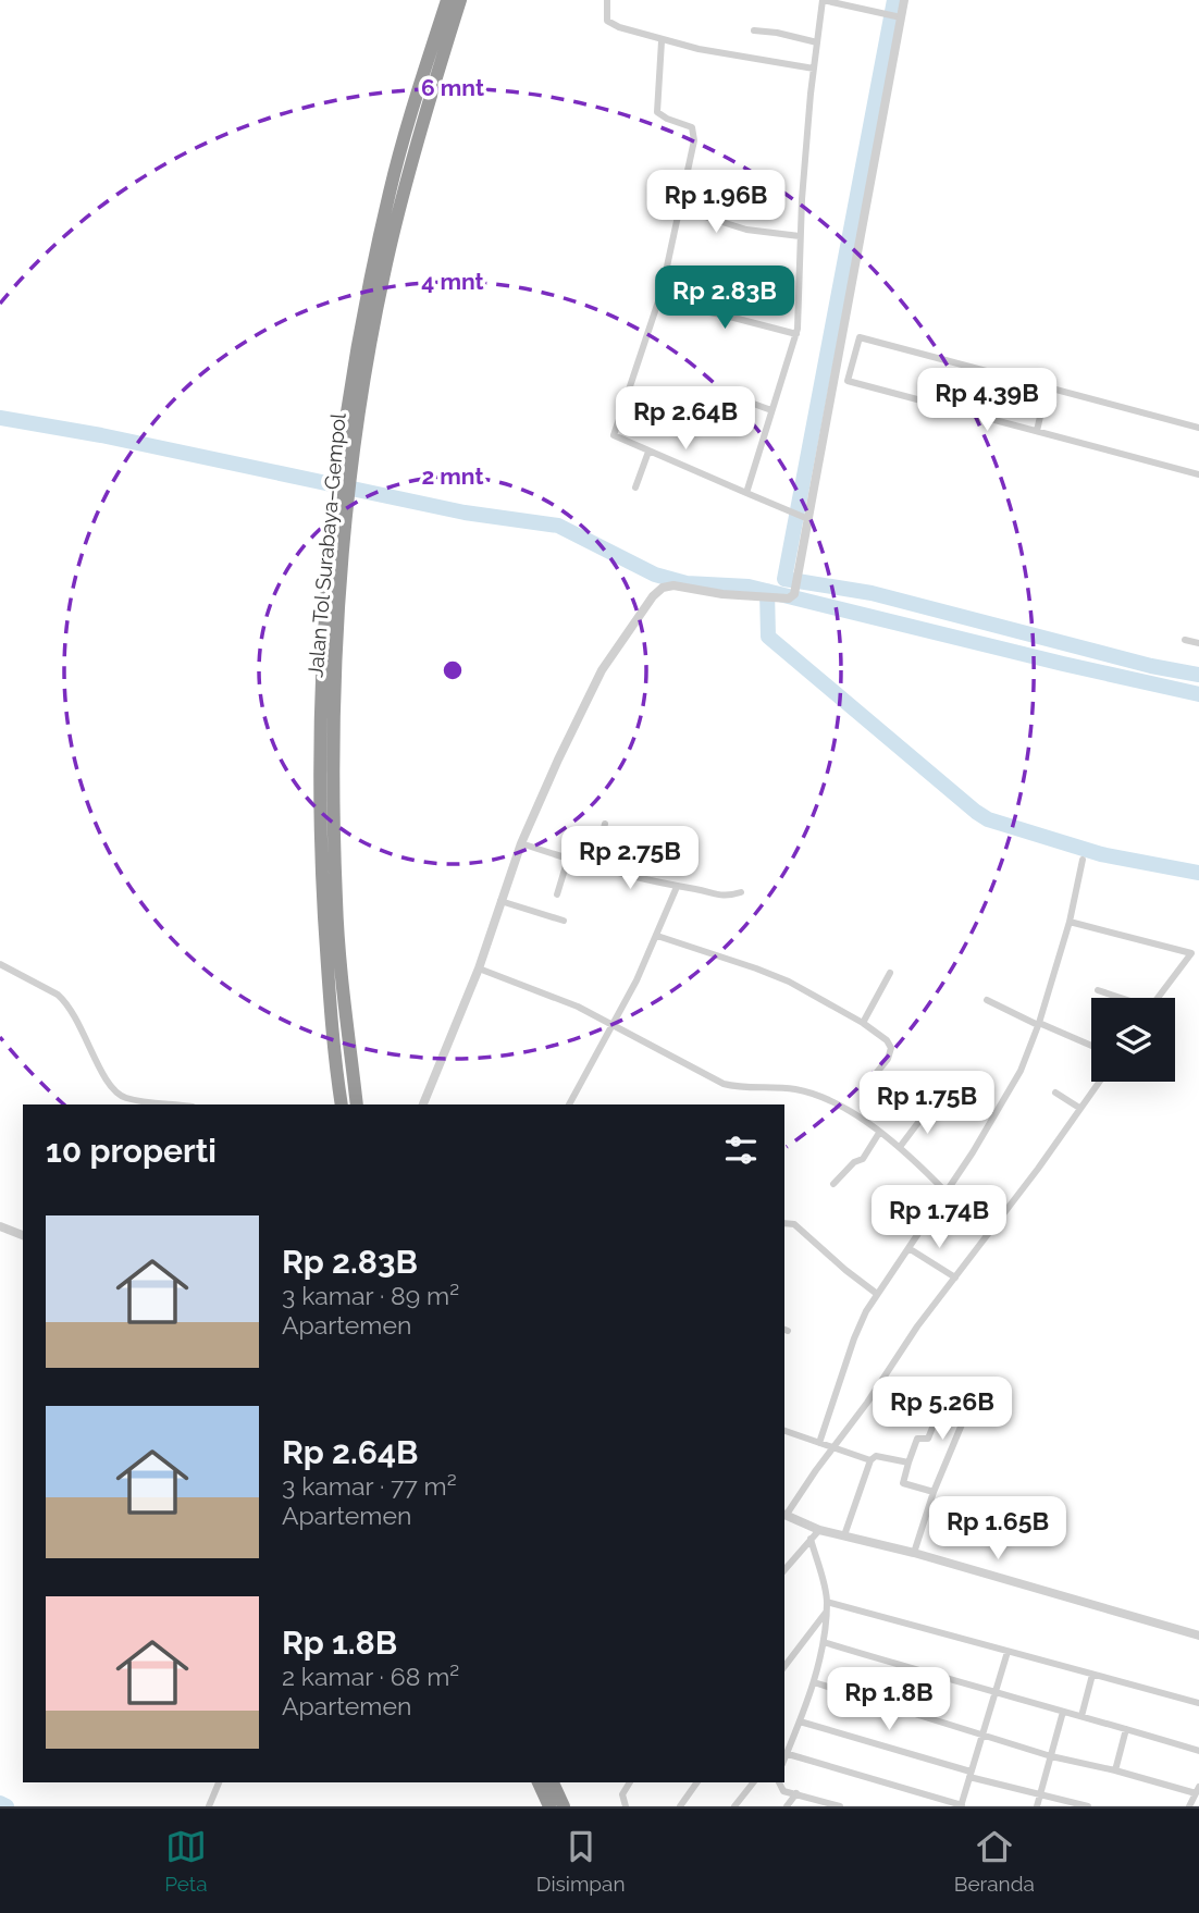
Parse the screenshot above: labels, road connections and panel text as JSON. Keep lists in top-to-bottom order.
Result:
{
  "streets": {
    "highway": ["Jalan Tol Surabaya–Gempol"]
  },
  "page": {
    "price": [
      "Rp 1.96B",
      "Rp 2.83B",
      "Rp 4.39B",
      "Rp 2.64B",
      "Rp 2.75B",
      "Rp 1.75B",
      "Rp 1.74B",
      "Rp 5.26B",
      "Rp 1.65B",
      "Rp 1.8B"
    ],
    "heading": "10 properti",
    "list": [
      {
        "name": "Rp 2.83B",
        "note": "3 kamar · 89 m² · Apartemen"
      },
      {
        "name": "Rp 2.64B",
        "note": "3 kamar · 77 m² · Apartemen"
      },
      {
        "name": "Rp 1.8B",
        "note": "2 kamar · 68 m² · Apartemen"
      }
    ],
    "tabs": ["Peta", "Disimpan", "Beranda"]
  },
  "rings": ["6 mnt", "4 mnt", "2 mnt"]
}
